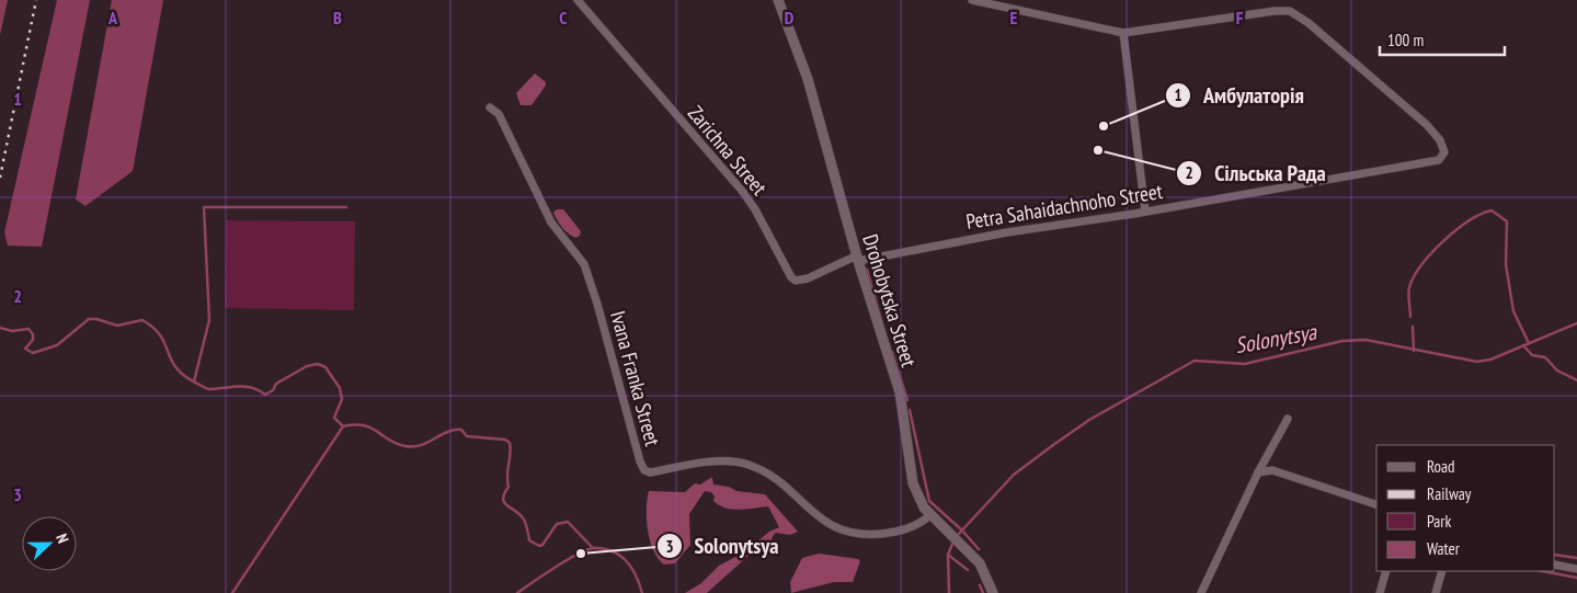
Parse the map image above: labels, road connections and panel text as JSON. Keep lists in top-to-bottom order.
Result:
{
  "streets": {
    "street": [
      "Zarichna Street",
      "Petra Sahaidachnoho Street",
      "Drohobytska Street",
      "Ivana Franka Street"
    ]
  },
  "crossings": [
    ["Zarichna Street", "Petra Sahaidachnoho Street"],
    ["Zarichna Street", "Drohobytska Street"],
    ["Petra Sahaidachnoho Street", "Drohobytska Street"],
    ["Drohobytska Street", "Ivana Franka Street"]
  ],
  "water": ["Solonytsya"],
  "places": ["Амбулаторія", "Сільська Рада", "Solonytsya"],
  "legend": [
    "Road",
    "Railway",
    "Park",
    "Water"
  ],
  "scale_bar": "100 m",
  "north": "right",
  "grid": {
    "columns": [
      "A",
      "B",
      "C",
      "D",
      "E",
      "F"
    ],
    "rows": ["1", "2", "3"]
  }
}
